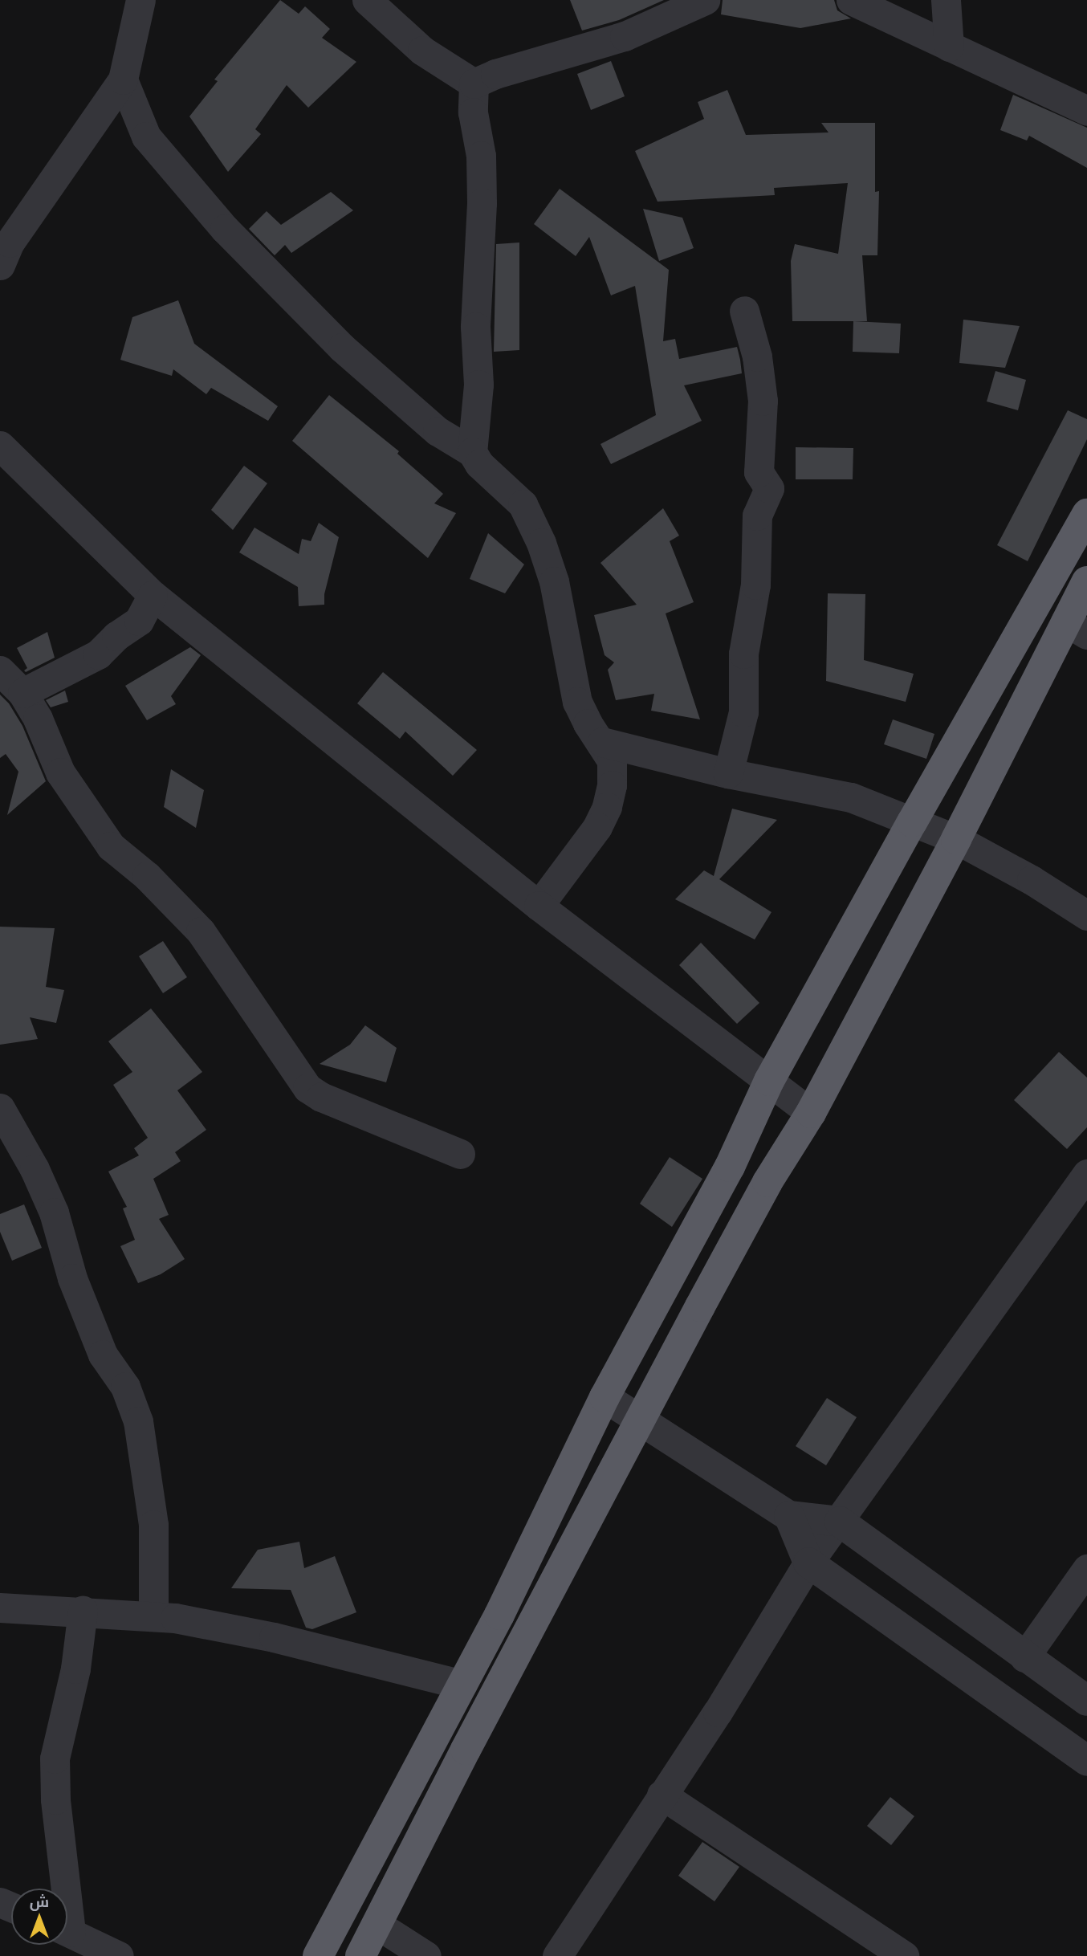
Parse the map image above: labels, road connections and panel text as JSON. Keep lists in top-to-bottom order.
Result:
{
  "north": "top"
}
